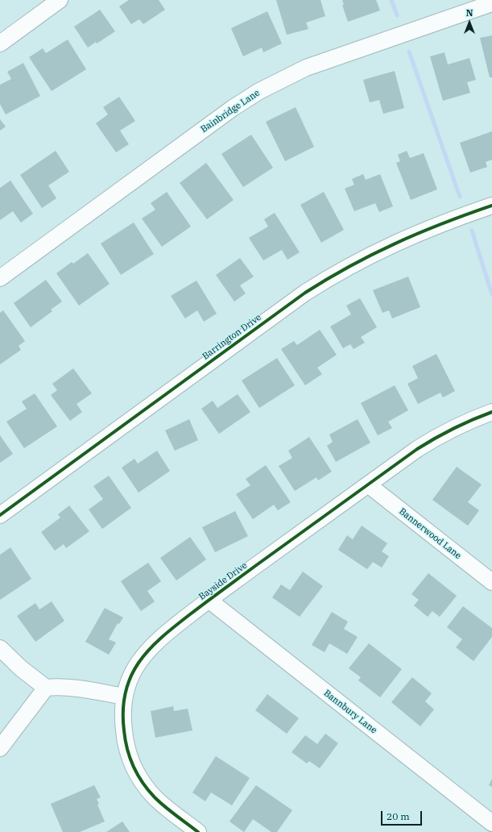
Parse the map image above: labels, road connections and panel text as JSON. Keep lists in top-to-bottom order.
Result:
{
  "streets": {
    "street": [
      "Bainbridge Lane",
      "Barrington Drive",
      "Bannerwood Lane",
      "Bayside Drive",
      "Bannbury Lane"
    ]
  },
  "crossings": [
    ["Bannerwood Lane", "Bayside Drive"],
    ["Bayside Drive", "Bannbury Lane"]
  ],
  "scale_bar": "20 m",
  "north": "top"
}
